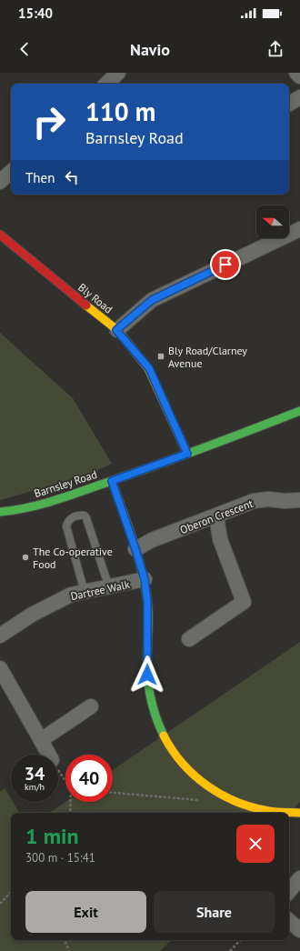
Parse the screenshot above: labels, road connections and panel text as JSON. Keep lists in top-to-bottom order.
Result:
{
  "streets": {
    "street": [
      "Bly Road",
      "Barnsley Road",
      "Oberon Crescent",
      "Dartree Walk"
    ]
  },
  "crossings": [
    ["Bly Road", "Barnsley Road"]
  ],
  "places": {
    "transit": ["Bly Road/Clarney Avenue"],
    "other": ["The Co-operative Food"]
  },
  "north": "left",
  "page": {
    "status": "15:40",
    "header": "Navio",
    "turn": ["110 m", "Barnsley Road"],
    "then": "Then",
    "speed": "34 km/h",
    "limit": "40",
    "heading": ["1 min", "300 m · 15:41"],
    "buttons": ["Exit", "Share"]
  }
}
